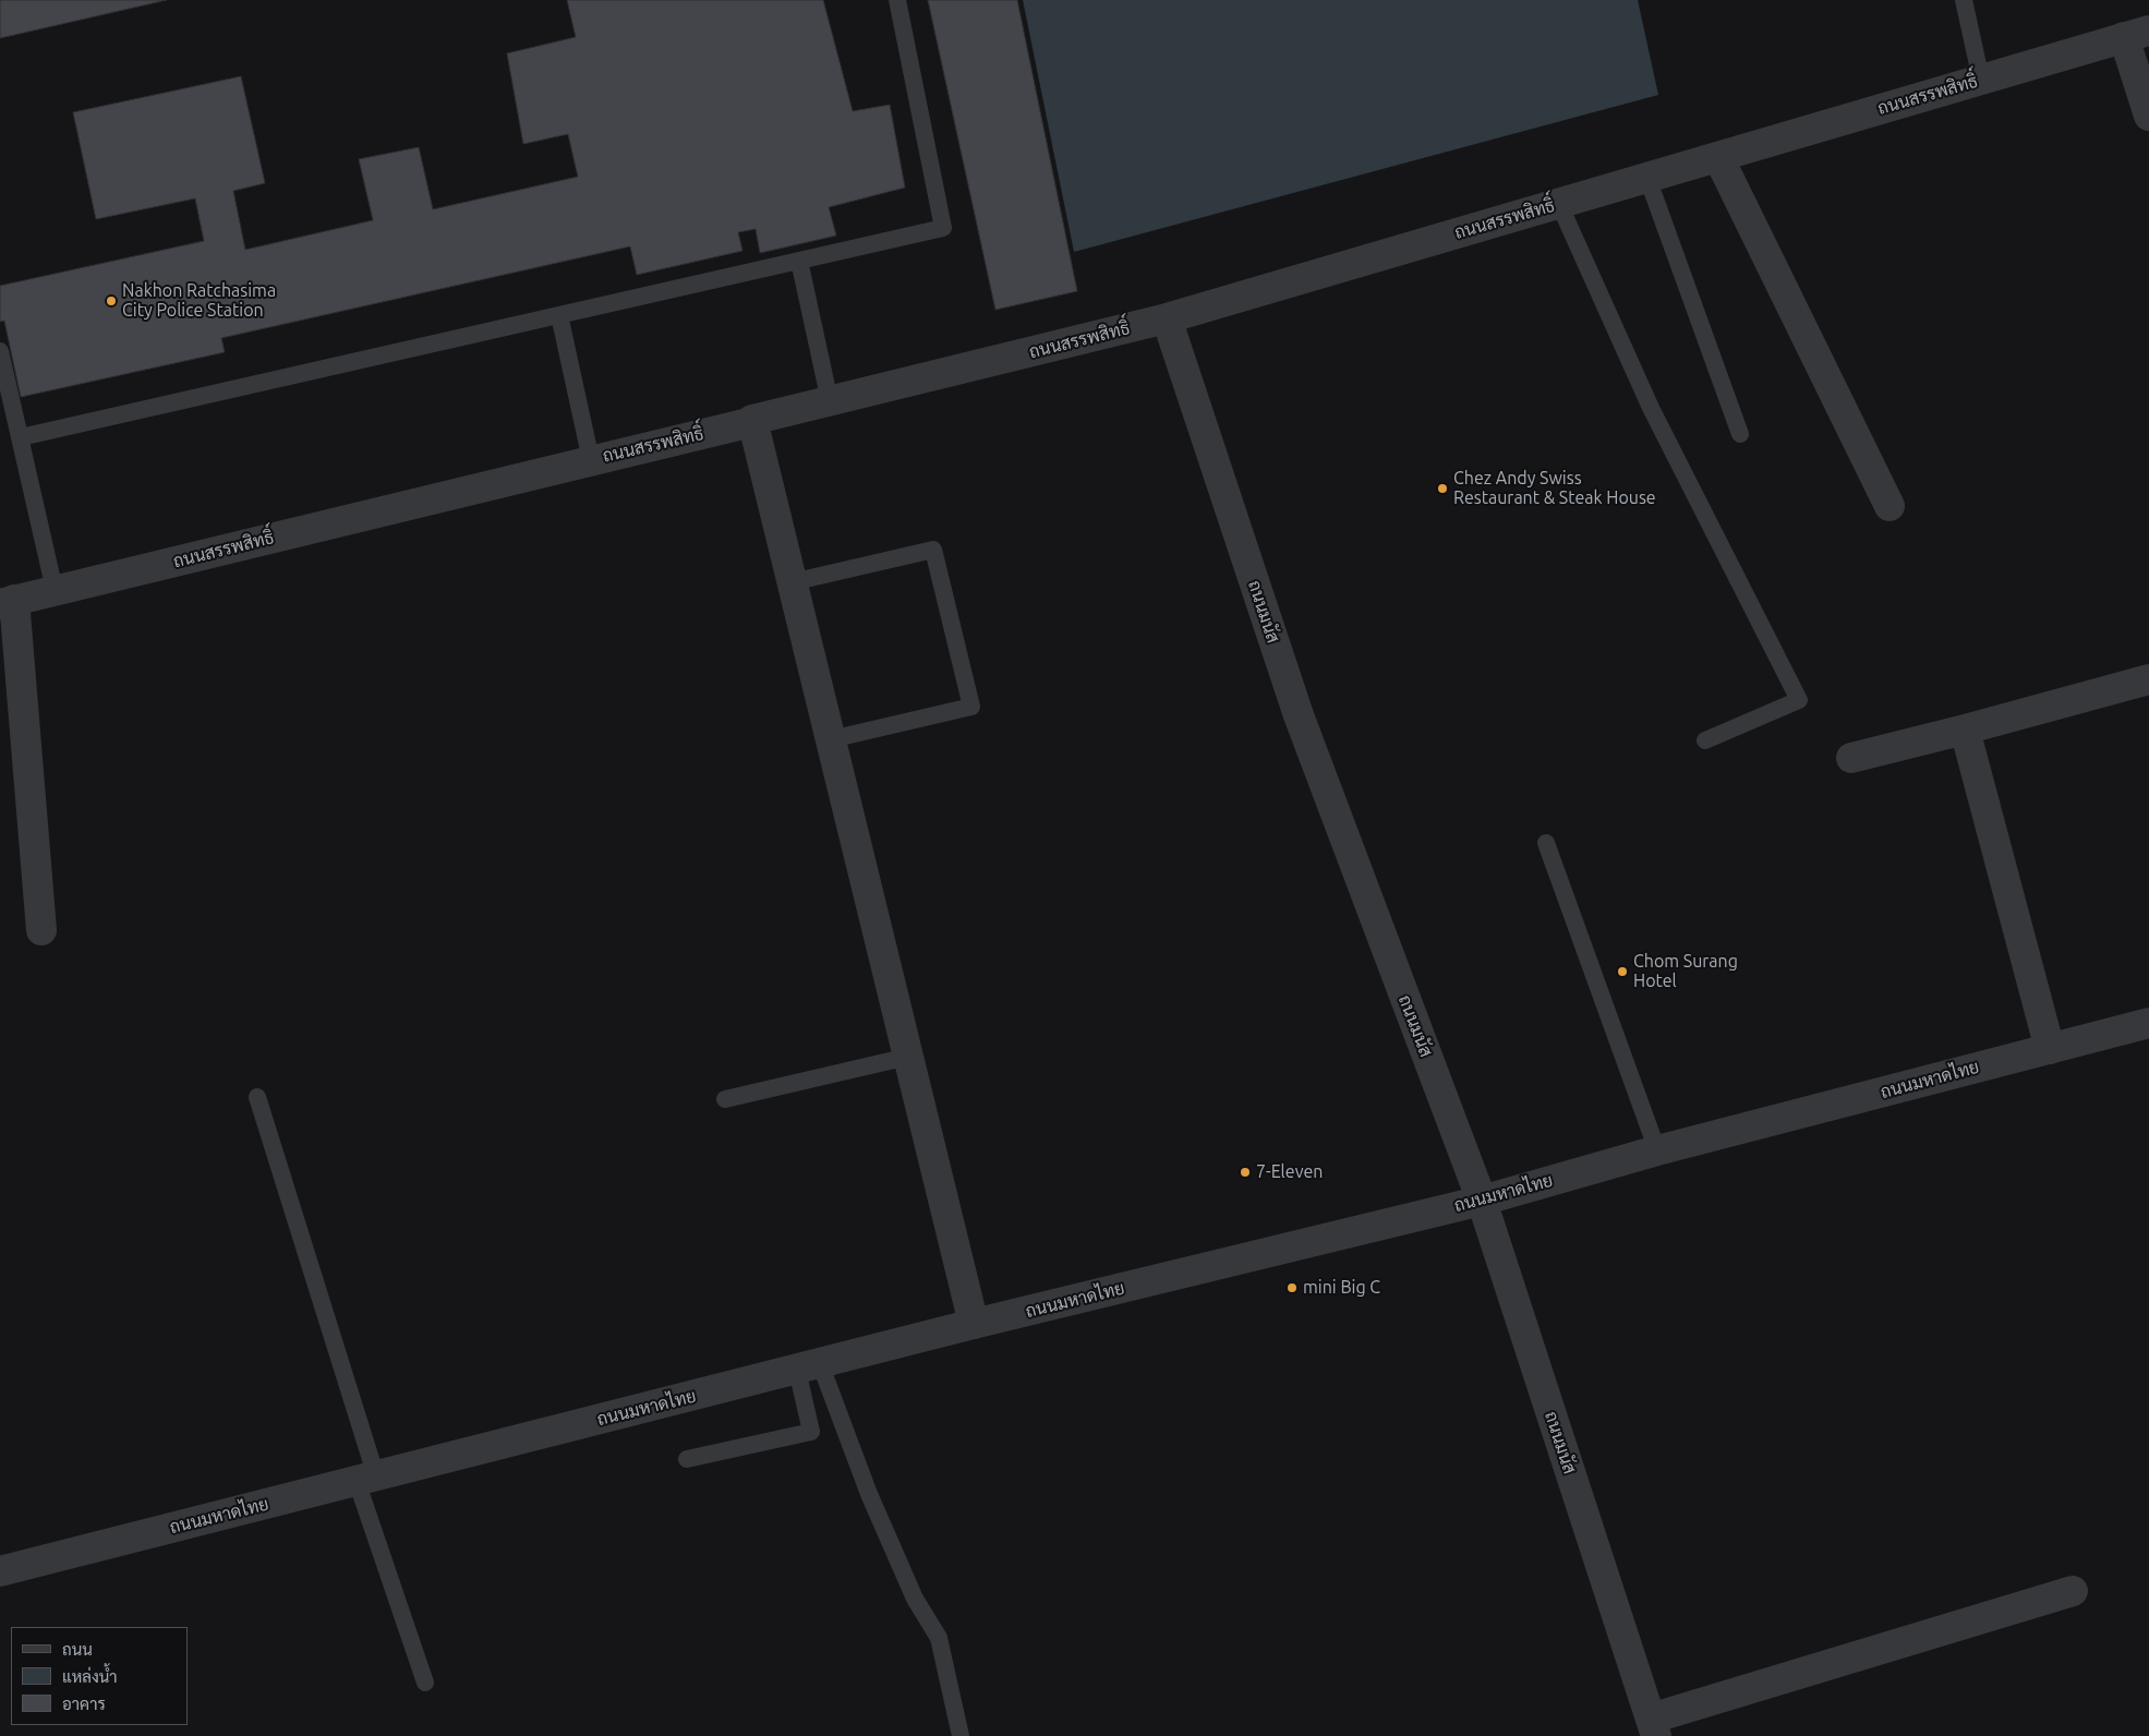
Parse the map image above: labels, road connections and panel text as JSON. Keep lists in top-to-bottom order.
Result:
{
  "streets": {
    "street": ["ถนนสรรพสิทธิ์", "ถนนมนัส", "ถนนมหาดไทย"]
  },
  "crossings": [
    ["ถนนสรรพสิทธิ์", "ถนนมนัส"],
    ["ถนนมนัส", "ถนนมหาดไทย"]
  ],
  "places": [
    "Nakhon Ratchasima City Police Station",
    "Chez Andy Swiss Restaurant & Steak House",
    "Chom Surang Hotel",
    "7-Eleven",
    "mini Big C"
  ],
  "legend": ["ถนน", "แหล่งน้ำ", "อาคาร"]
}
